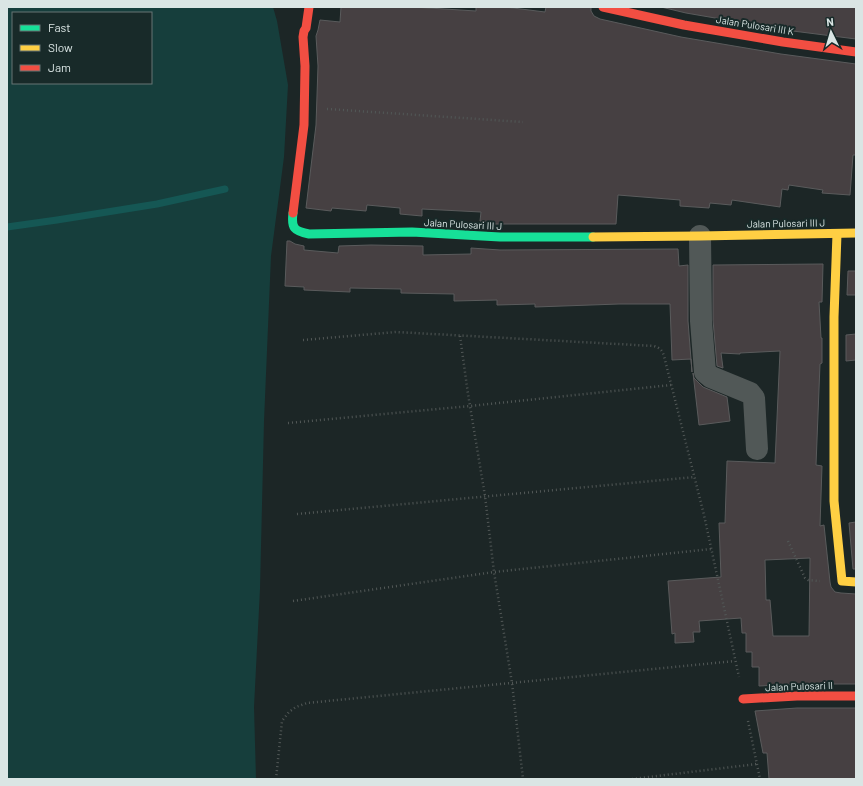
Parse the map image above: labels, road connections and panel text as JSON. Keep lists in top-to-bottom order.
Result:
{
  "streets": {
    "street": ["Jalan Pulosari III K", "Jalan Pulosari III J", "Jalan Pulosari II"]
  },
  "legend": ["Fast", "Slow", "Jam"],
  "north": "top"
}
